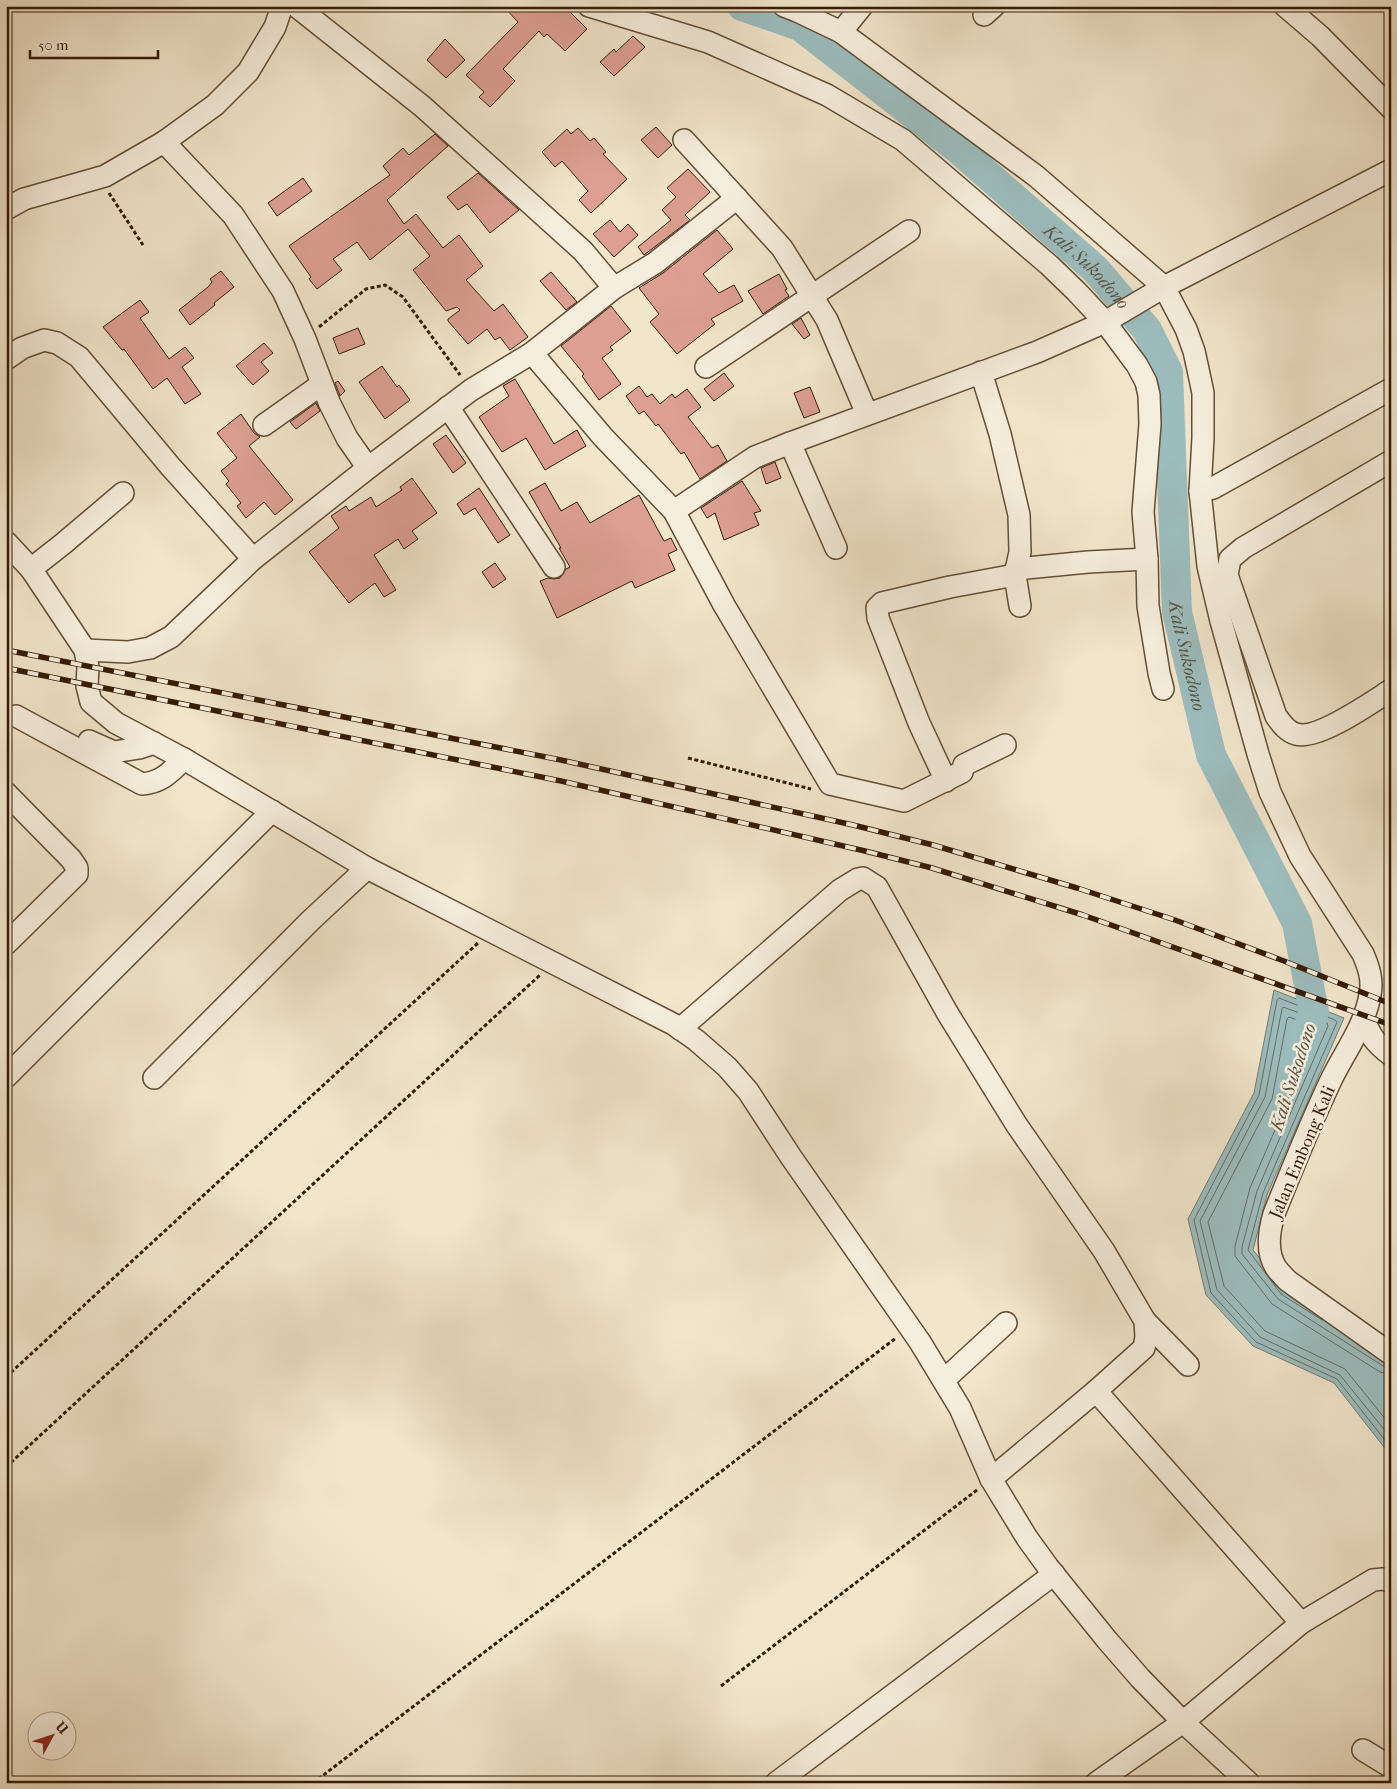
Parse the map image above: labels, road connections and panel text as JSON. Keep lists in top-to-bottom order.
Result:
{
  "streets": {
    "street": ["Jalan Embong Kali"]
  },
  "water": ["Kali Sukodono"],
  "scale_bar": "50 m",
  "north": "top right"
}
